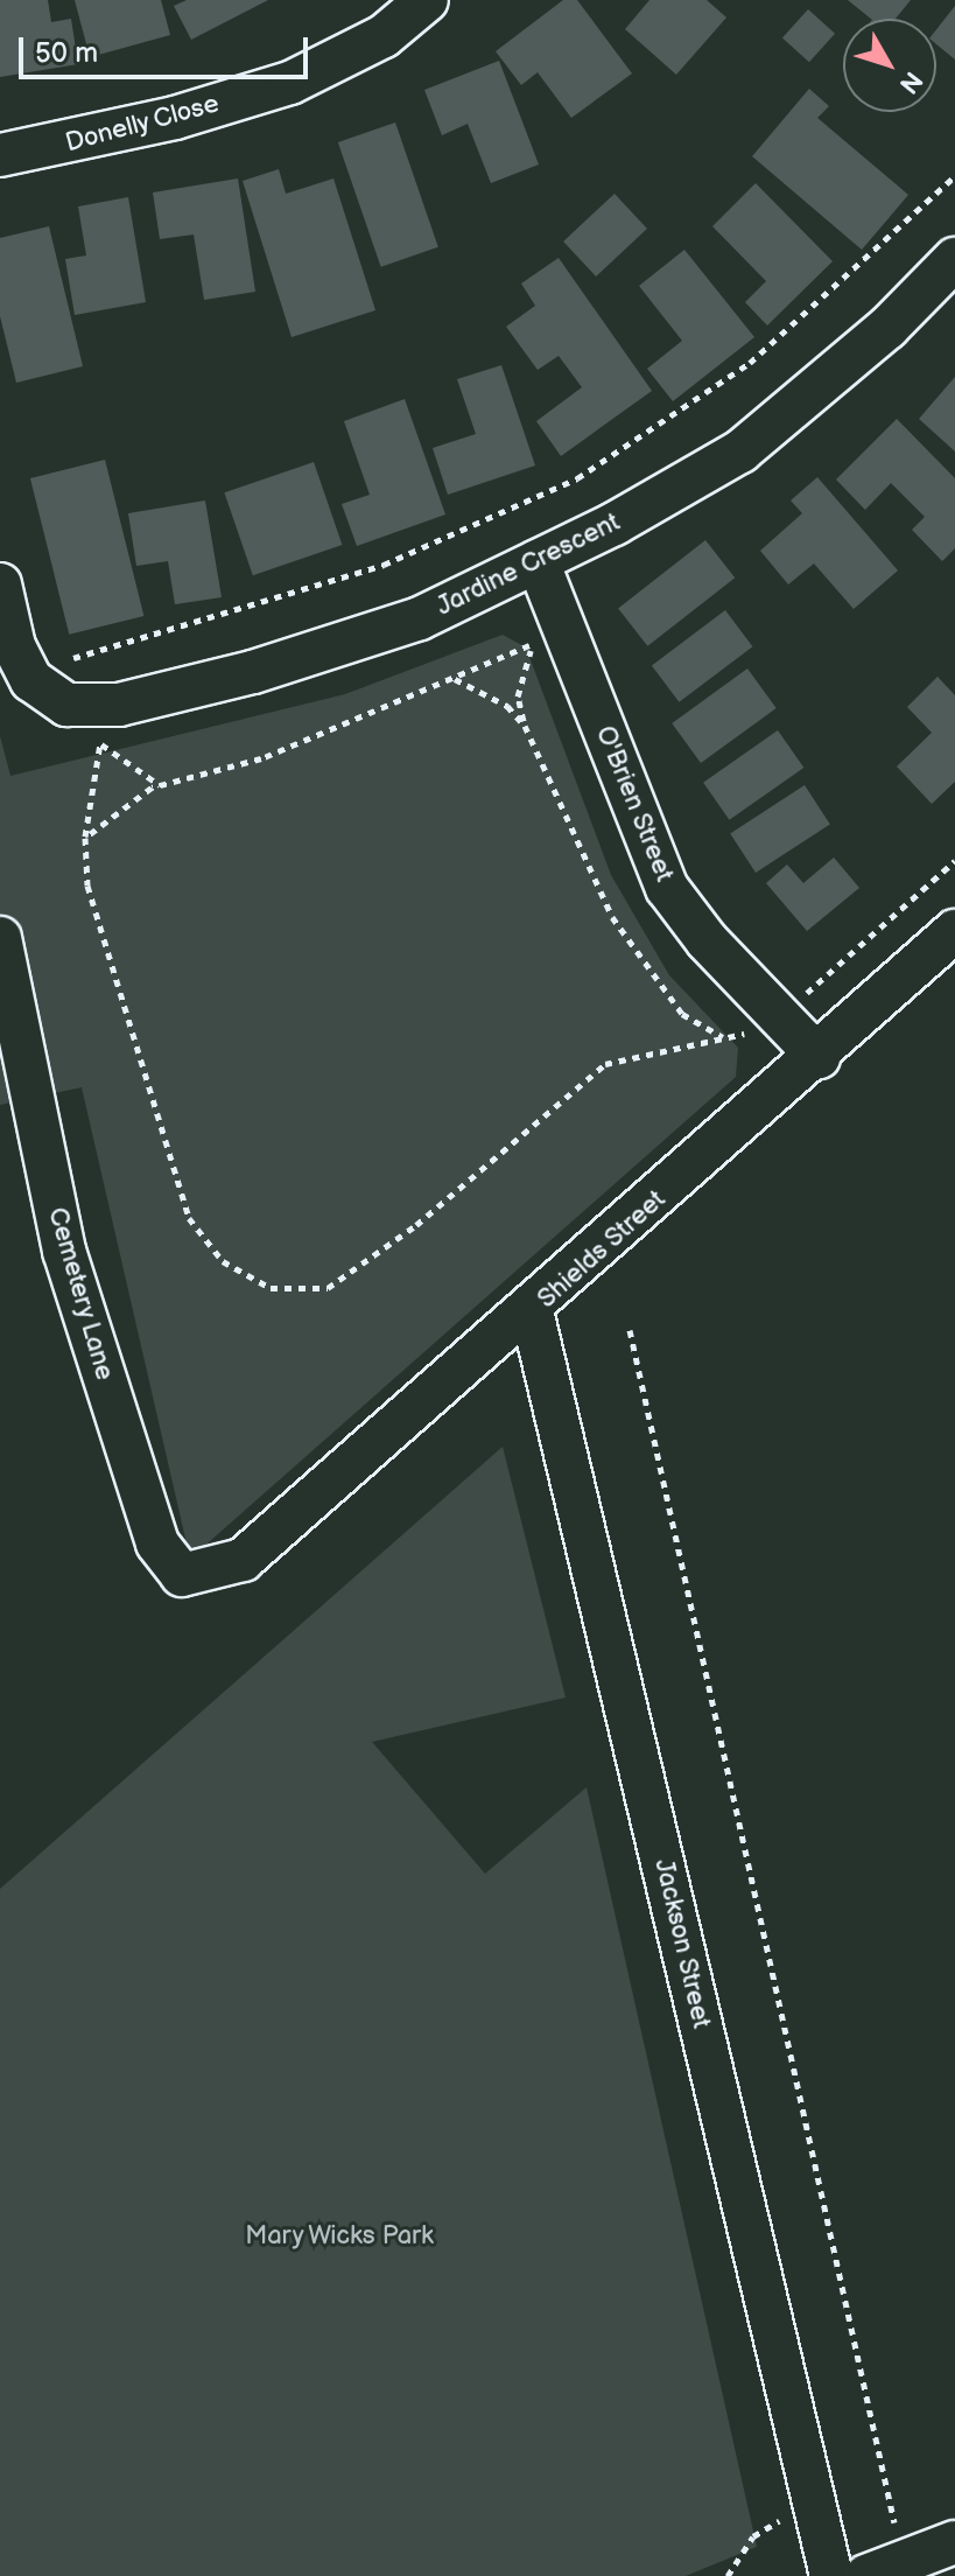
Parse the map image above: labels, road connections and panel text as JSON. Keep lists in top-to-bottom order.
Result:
{
  "streets": {
    "street": [
      "Donelly Close",
      "Jardine Crescent",
      "O'Brien Street",
      "Shields Street",
      "Cemetery Lane",
      "Jackson Street"
    ]
  },
  "crossings": [
    ["Jardine Crescent", "O'Brien Street"],
    ["O'Brien Street", "Shields Street"],
    ["Shields Street", "Cemetery Lane"],
    ["Shields Street", "Jackson Street"]
  ],
  "parks": ["Mary Wicks Park"],
  "scale_bar": "50 m",
  "north": "bottom right"
}
